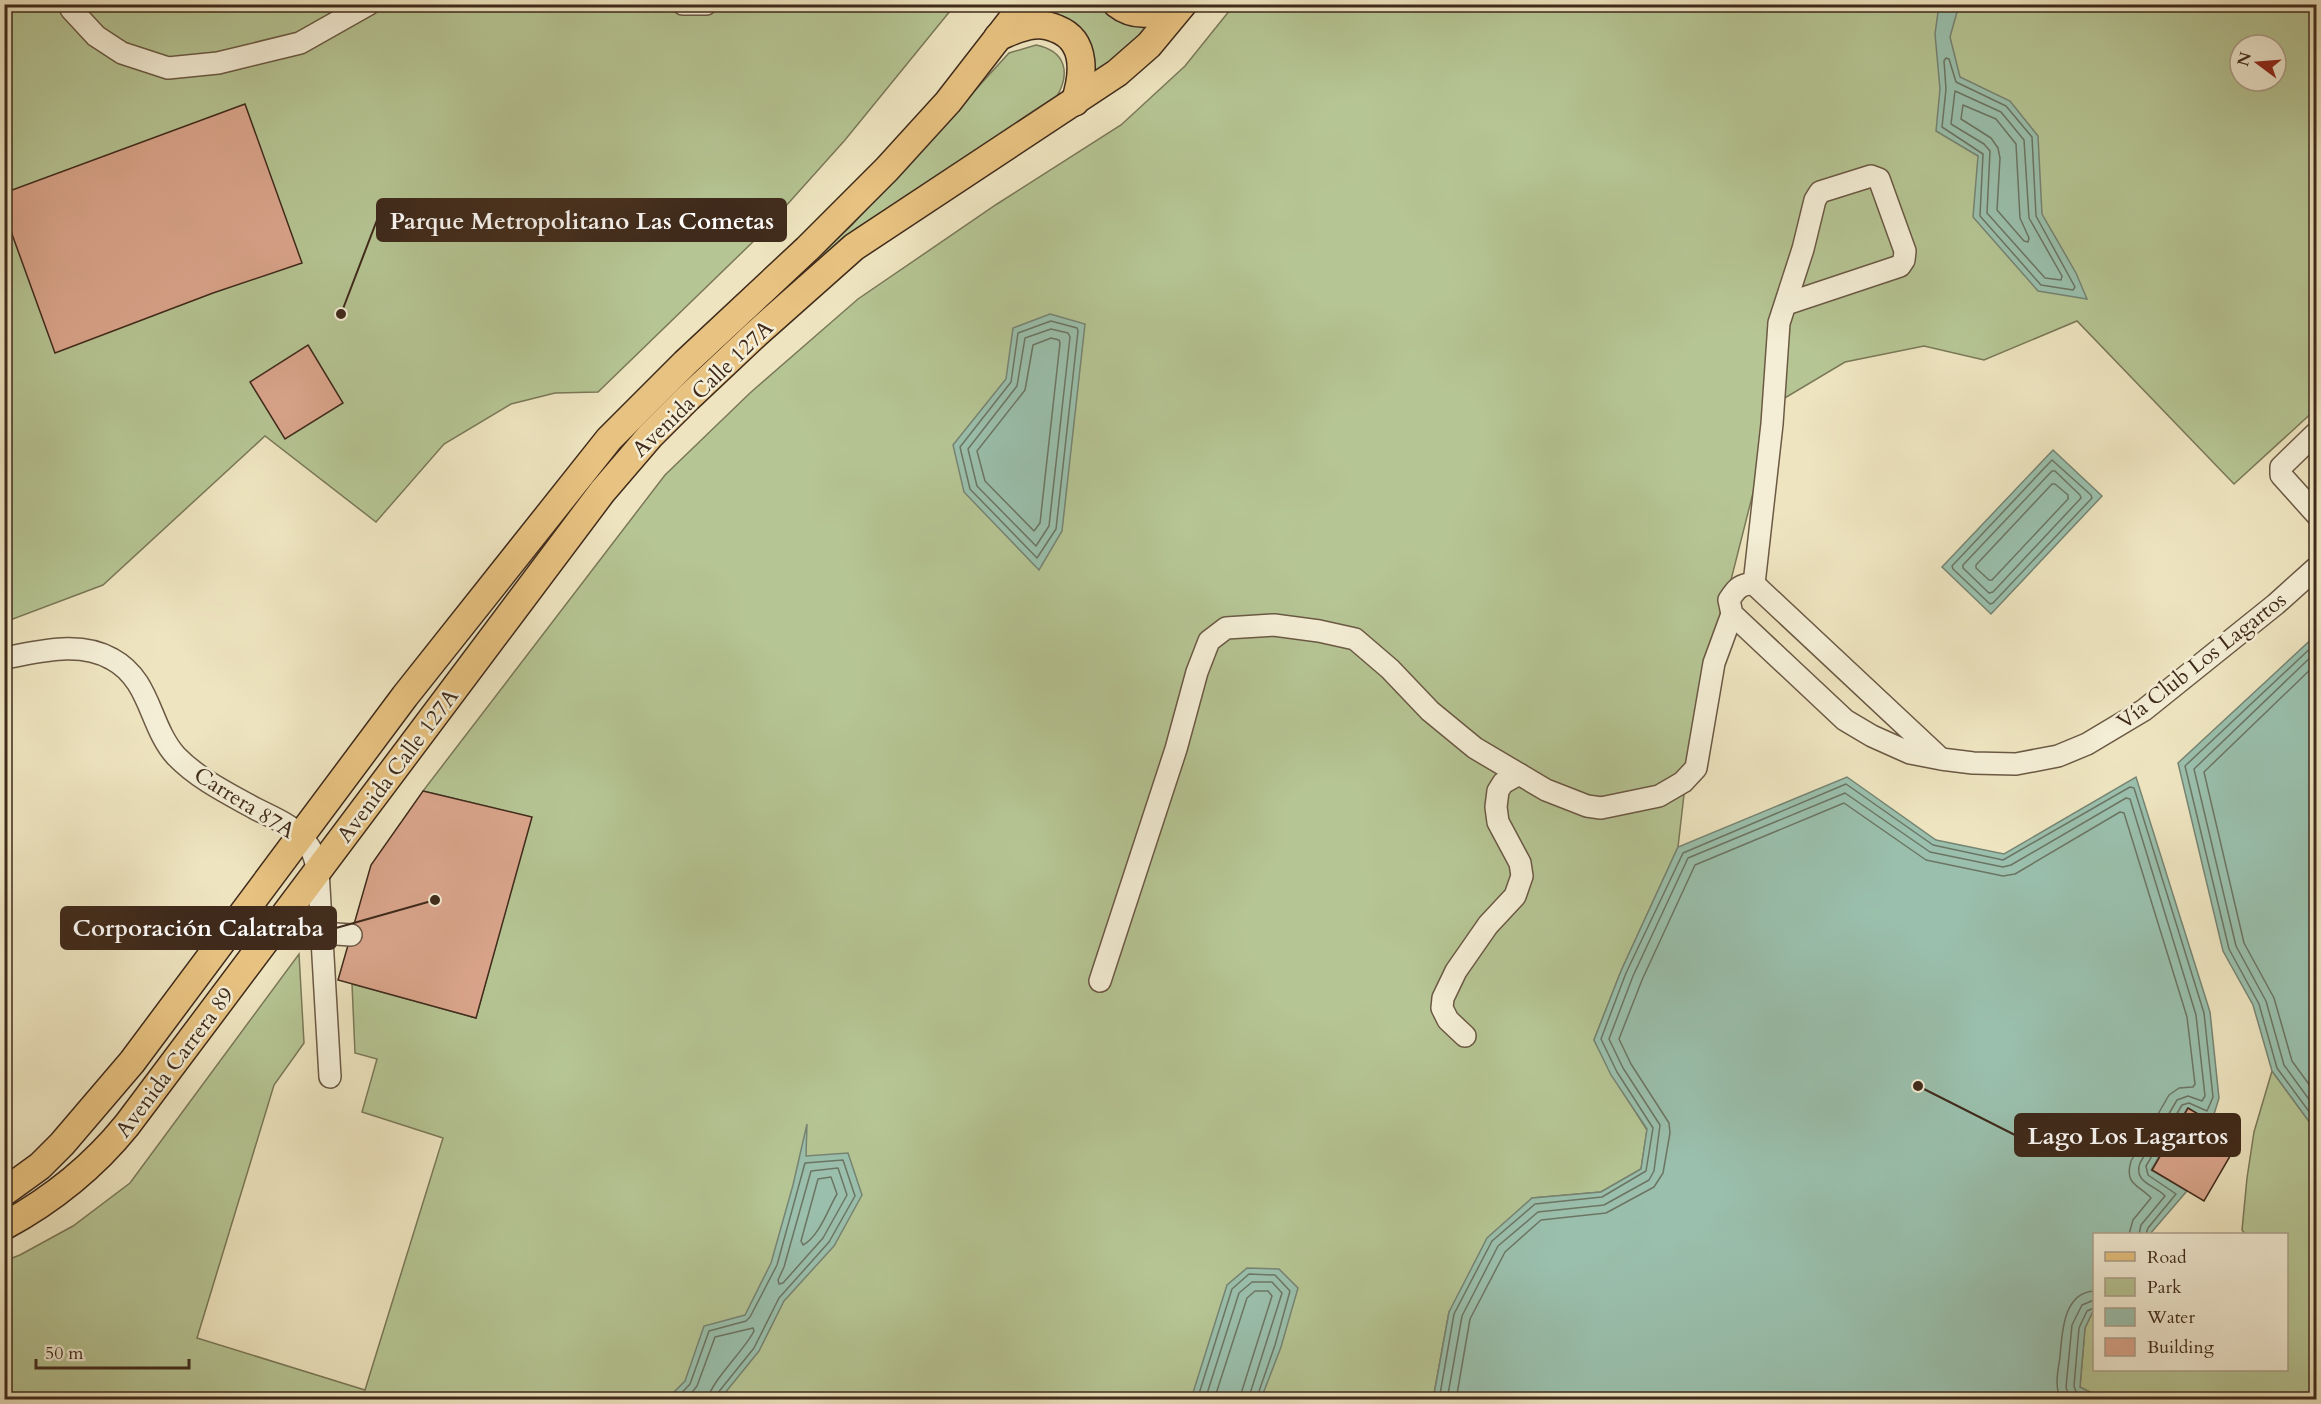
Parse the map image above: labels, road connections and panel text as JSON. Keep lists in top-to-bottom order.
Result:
{
  "streets": {
    "main road": ["Avenida Calle 127A", "Avenida Carrera 89"],
    "street": ["Vía Club Los Lagartos", "Carrera 87A"]
  },
  "crossings": [
    ["Avenida Calle 127A", "Carrera 87A"],
    ["Avenida Calle 127A", "Avenida Carrera 89"],
    ["Carrera 87A", "Avenida Carrera 89"]
  ],
  "places": ["Parque Metropolitano Las Cometas", "Corporación Calatraba", "Lago Los Lagartos"],
  "legend": [
    "Road",
    "Park",
    "Water",
    "Building"
  ],
  "scale_bar": "50 m",
  "north": "left"
}
